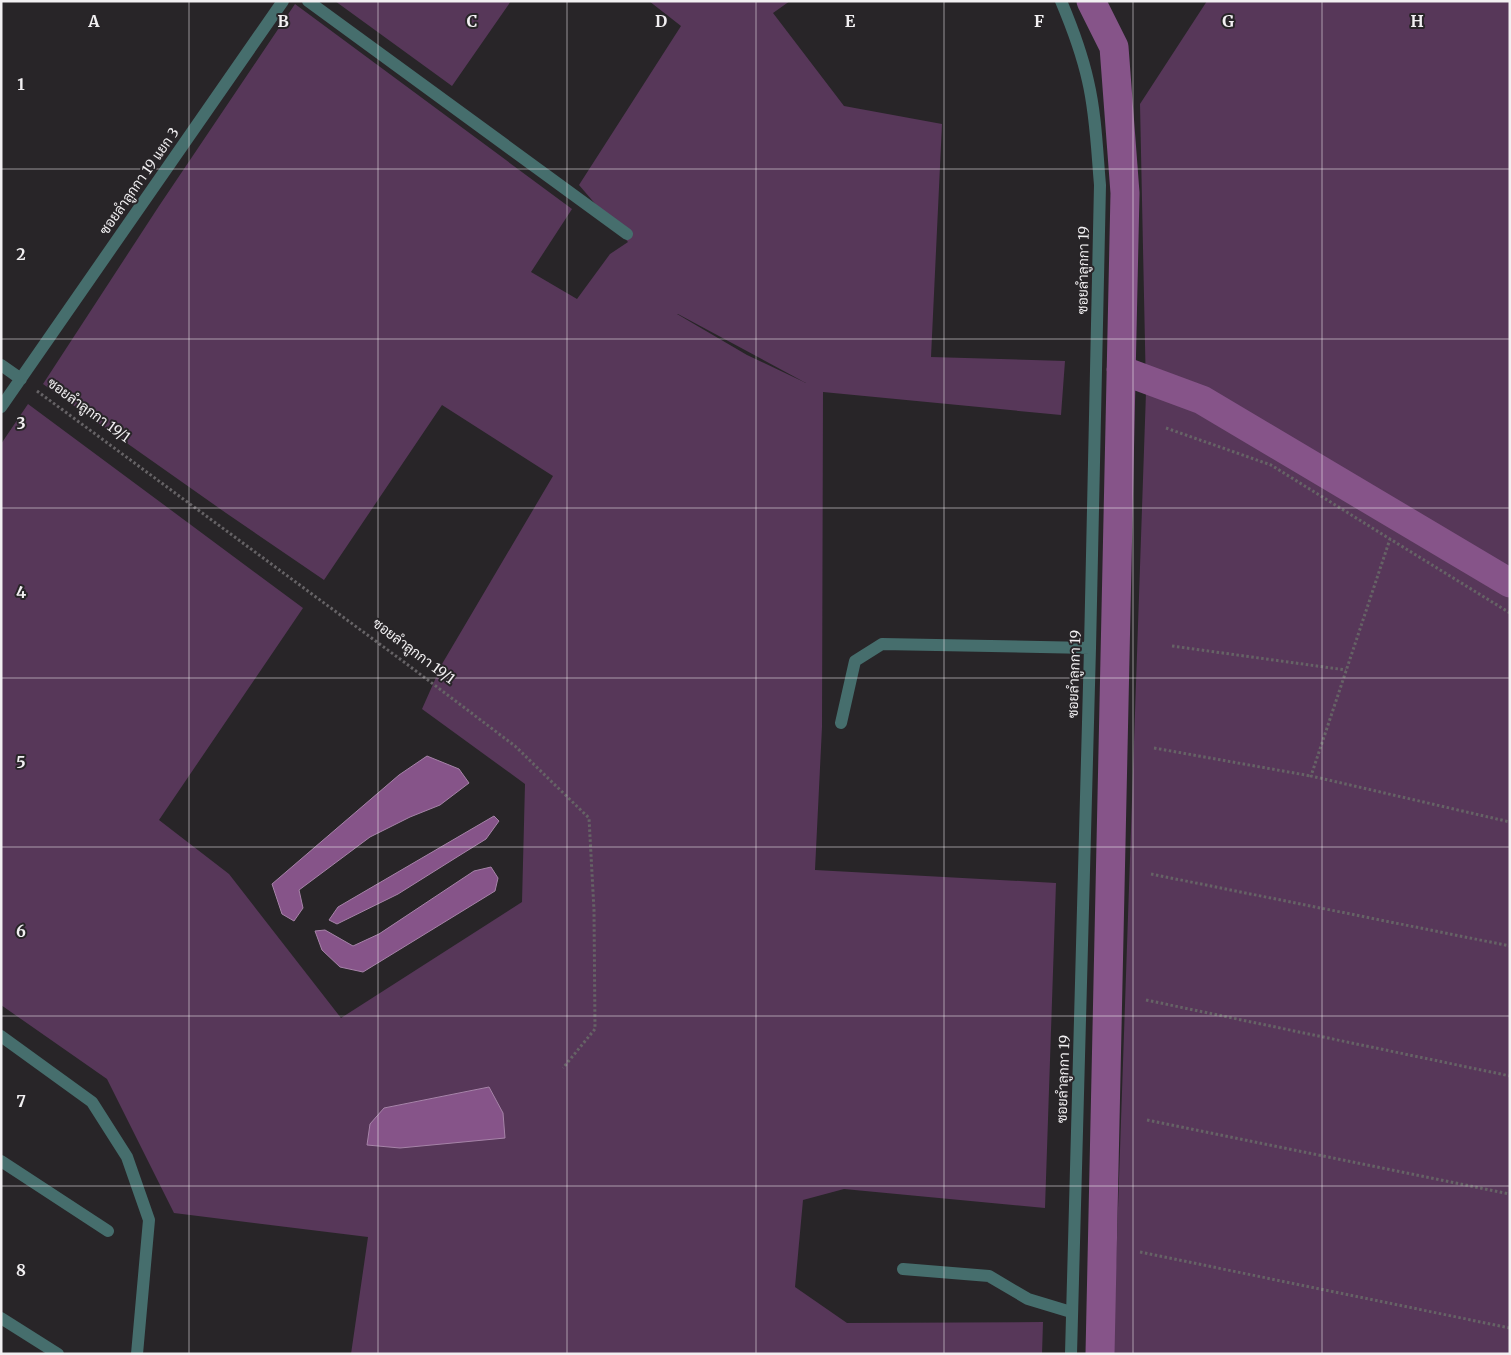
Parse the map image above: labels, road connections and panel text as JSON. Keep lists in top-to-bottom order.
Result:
{
  "streets": {
    "street": ["ซอยลำลูกกา 19 แยก 3", "ซอยลำลูกกา 19"],
    "path": ["ซอยลำลูกกา 19/1"]
  },
  "crossings": [
    ["ซอยลำลูกกา 19 แยก 3", "ซอยลำลูกกา 19/1"]
  ],
  "grid": {
    "columns": [
      "A",
      "B",
      "C",
      "D",
      "E",
      "F",
      "G",
      "H"
    ],
    "rows": [
      "1",
      "2",
      "3",
      "4",
      "5",
      "6",
      "7",
      "8"
    ]
  }
}
